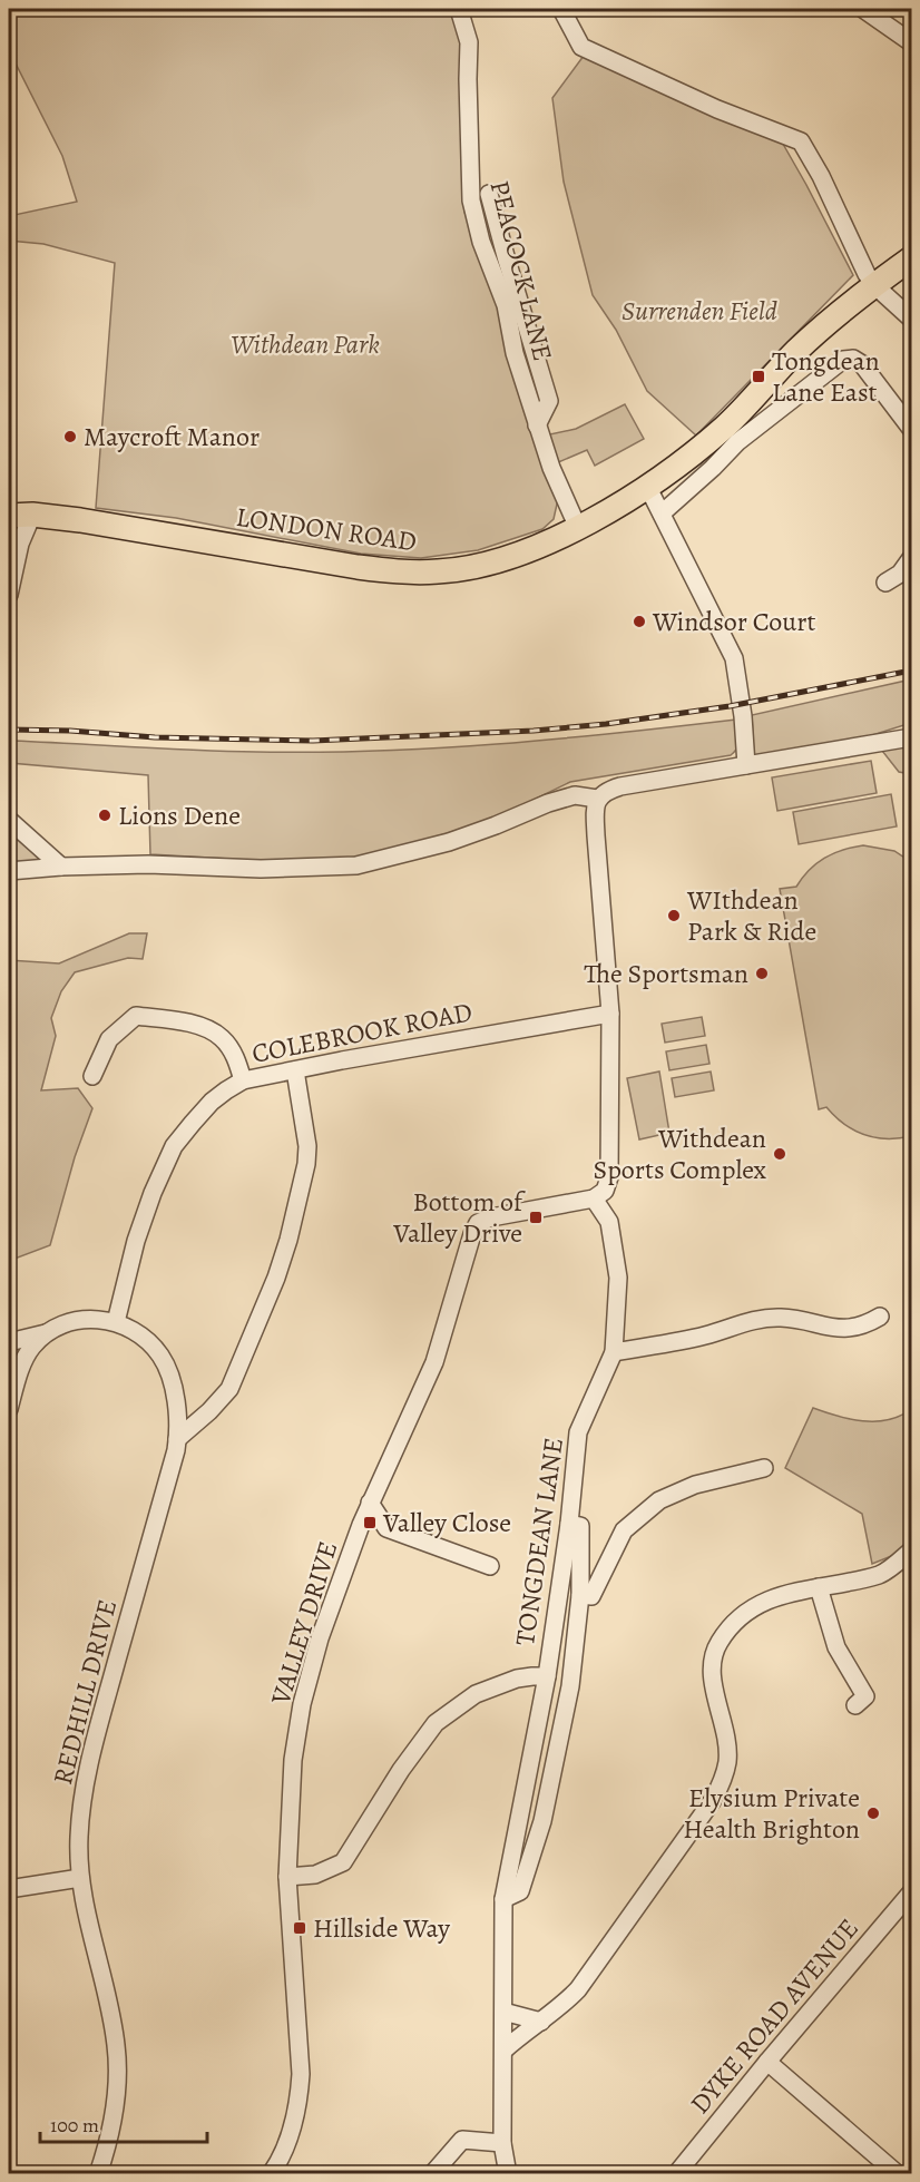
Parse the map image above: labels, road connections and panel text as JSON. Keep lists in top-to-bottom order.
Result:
{
  "streets": {
    "highway": ["LONDON ROAD"],
    "street": [
      "PEACOCK LANE",
      "COLEBROOK ROAD",
      "TONGDEAN LANE",
      "VALLEY DRIVE",
      "REDHILL DRIVE",
      "DYKE ROAD AVENUE"
    ]
  },
  "crossings": [
    ["PEACOCK LANE", "LONDON ROAD"],
    ["COLEBROOK ROAD", "REDHILL DRIVE"],
    ["TONGDEAN LANE", "VALLEY DRIVE"]
  ],
  "parks": ["Surrenden Field", "Withdean Park"],
  "places": {
    "transit": [
      "Tongdean Lane East",
      "Bottom of Valley Drive",
      "Valley Close",
      "Hillside Way"
    ],
    "other": [
      "Maycroft Manor",
      "Windsor Court",
      "Lions Dene",
      "WIthdean Park & Ride",
      "The Sportsman",
      "Withdean Sports Complex",
      "Elysium Private Health Brighton"
    ]
  },
  "scale_bar": "100 m"
}
